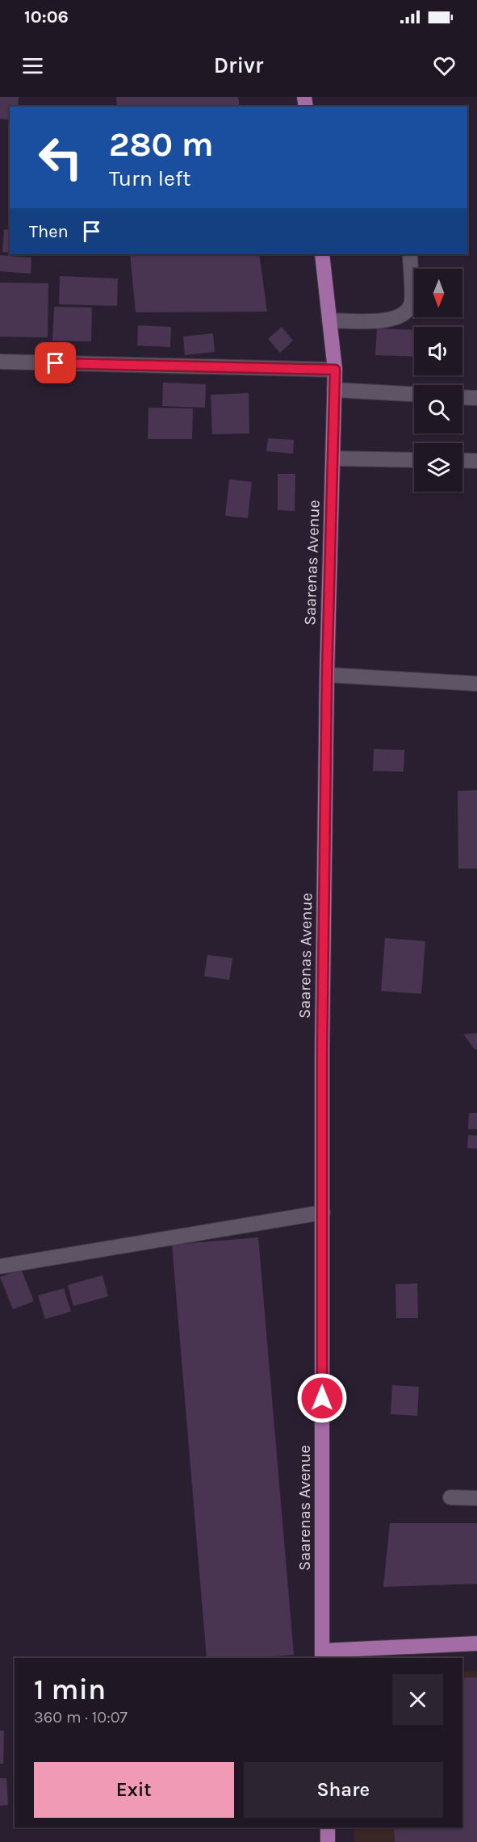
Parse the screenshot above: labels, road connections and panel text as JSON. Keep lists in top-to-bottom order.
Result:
{
  "streets": {
    "main road": ["Saarenas Avenue"]
  },
  "north": "bottom",
  "page": {
    "status": "10:06",
    "header": "Drivr",
    "turn": ["280 m", "Turn left"],
    "then": "Then",
    "heading": ["1 min", "360 m · 10:07"],
    "buttons": ["Exit", "Share"]
  }
}
